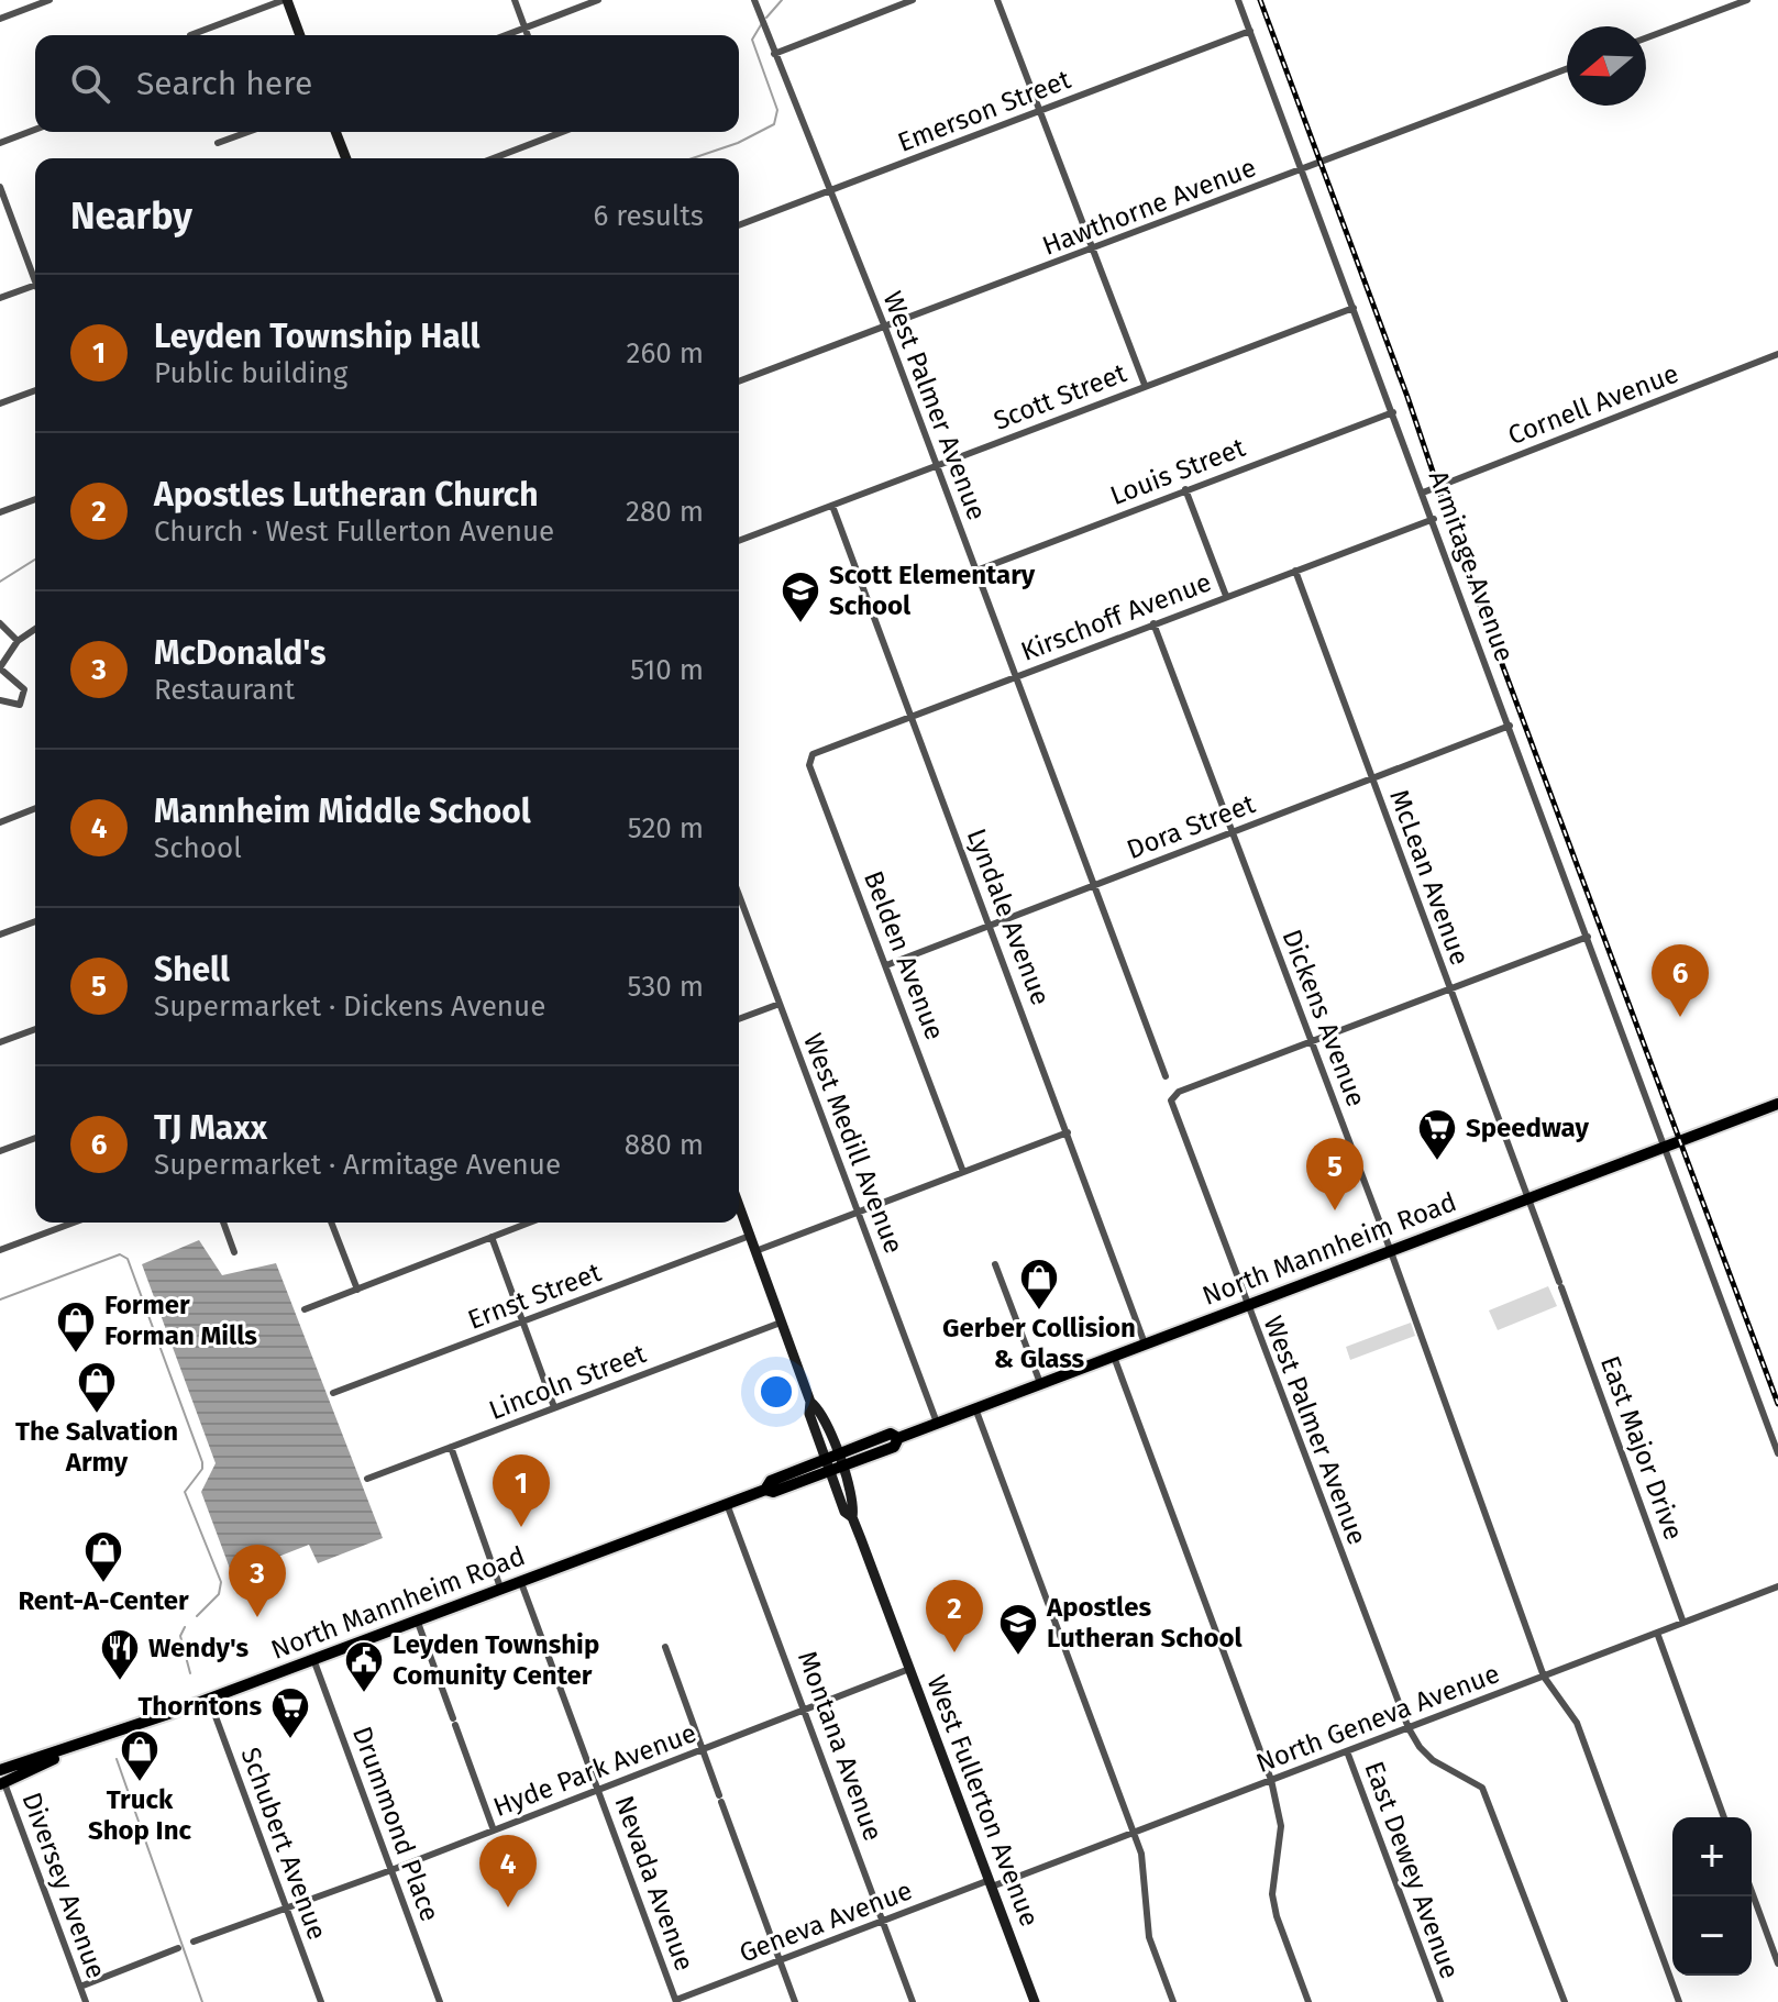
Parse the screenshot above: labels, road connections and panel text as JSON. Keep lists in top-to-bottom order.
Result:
{
  "streets": {
    "main road": ["North Mannheim Road"],
    "street": [
      "Emerson Street",
      "Hawthorne Avenue",
      "Scott Street",
      "Cornell Avenue",
      "West Palmer Avenue",
      "Louis Street",
      "Armitage Avenue",
      "Kirschoff Avenue",
      "Dora Street",
      "McLean Avenue",
      "Lyndale Avenue",
      "Belden Avenue",
      "Dickens Avenue",
      "West Medill Avenue",
      "Ernst Street",
      "Lincoln Street",
      "East Major Drive",
      "North Geneva Avenue",
      "Montana Avenue",
      "Hyde Park Avenue",
      "West Fullerton Avenue",
      "Drummond Place",
      "Schubert Avenue",
      "East Dewey Avenue",
      "Nevada Avenue",
      "Diversey Avenue",
      "Geneva Avenue"
    ]
  },
  "crossings": [
    ["Emerson Street", "West Palmer Avenue"],
    ["Emerson Street", "Armitage Avenue"],
    ["Hawthorne Avenue", "West Palmer Avenue"],
    ["Hawthorne Avenue", "Armitage Avenue"],
    ["Scott Street", "West Palmer Avenue"],
    ["Scott Street", "Armitage Avenue"],
    ["Scott Street", "Lyndale Avenue"],
    ["Cornell Avenue", "Armitage Avenue"],
    ["West Palmer Avenue", "Louis Street"],
    ["West Palmer Avenue", "Kirschoff Avenue"],
    ["West Palmer Avenue", "Dora Street"],
    ["West Palmer Avenue", "Dickens Avenue"],
    ["West Palmer Avenue", "North Mannheim Road"],
    ["West Palmer Avenue", "North Geneva Avenue"],
    ["Louis Street", "Armitage Avenue"],
    ["Armitage Avenue", "Kirschoff Avenue"],
    ["Armitage Avenue", "Dora Street"],
    ["Armitage Avenue", "North Mannheim Road"],
    ["Kirschoff Avenue", "McLean Avenue"],
    ["Kirschoff Avenue", "Lyndale Avenue"],
    ["Kirschoff Avenue", "Belden Avenue"],
    ["Kirschoff Avenue", "Dickens Avenue"],
    ["Dora Street", "McLean Avenue"],
    ["Dora Street", "Lyndale Avenue"],
    ["Dora Street", "Belden Avenue"],
    ["Dora Street", "Dickens Avenue"],
    ["McLean Avenue", "North Mannheim Road"],
    ["McLean Avenue", "East Major Drive"],
    ["Lyndale Avenue", "North Mannheim Road"],
    ["Dickens Avenue", "North Mannheim Road"],
    ["Dickens Avenue", "North Geneva Avenue"],
    ["West Medill Avenue", "North Mannheim Road"],
    ["North Mannheim Road", "East Major Drive"],
    ["North Mannheim Road", "Montana Avenue"],
    ["North Mannheim Road", "West Fullerton Avenue"],
    ["North Mannheim Road", "Drummond Place"],
    ["North Mannheim Road", "Schubert Avenue"],
    ["North Mannheim Road", "Nevada Avenue"],
    ["North Mannheim Road", "Diversey Avenue"],
    ["Ernst Street", "West Fullerton Avenue"],
    ["Lincoln Street", "West Fullerton Avenue"],
    ["East Major Drive", "North Geneva Avenue"],
    ["North Geneva Avenue", "West Fullerton Avenue"],
    ["North Geneva Avenue", "East Dewey Avenue"],
    ["North Geneva Avenue", "Geneva Avenue"],
    ["Montana Avenue", "Hyde Park Avenue"],
    ["Montana Avenue", "Geneva Avenue"],
    ["Hyde Park Avenue", "West Fullerton Avenue"],
    ["Hyde Park Avenue", "Drummond Place"],
    ["Hyde Park Avenue", "Schubert Avenue"],
    ["Hyde Park Avenue", "Nevada Avenue"],
    ["West Fullerton Avenue", "Geneva Avenue"],
    ["Nevada Avenue", "Geneva Avenue"]
  ],
  "places": {
    "school or university": ["Scott Elementary School", "Apostles Lutheran School"],
    "supermarket": ["Speedway", "Thorntons"],
    "shop": [
      "Gerber Collision & Glass",
      "Former Forman Mills",
      "The Salvation Army",
      "Rent-A-Center",
      "Truck Shop Inc"
    ],
    "restaurant": ["Wendy's"],
    "public building": ["Leyden Township Comunity Center"]
  },
  "north": "left",
  "page": {
    "search": "Search here",
    "heading": ["Nearby", "6 results"],
    "list": [
      {
        "mark": "1",
        "name": "Leyden Township Hall",
        "note": "Public building",
        "value": "260 m"
      },
      {
        "mark": "2",
        "name": "Apostles Lutheran Church",
        "note": "Church · West Fullerton Avenue",
        "value": "280 m"
      },
      {
        "mark": "3",
        "name": "McDonald's",
        "note": "Restaurant",
        "value": "510 m"
      },
      {
        "mark": "4",
        "name": "Mannheim Middle School",
        "note": "School",
        "value": "520 m"
      },
      {
        "mark": "5",
        "name": "Shell",
        "note": "Supermarket · Dickens Avenue",
        "value": "530 m"
      },
      {
        "mark": "6",
        "name": "TJ Maxx",
        "note": "Supermarket · Armitage Avenue",
        "value": "880 m"
      }
    ],
    "pins": [
      "6",
      "5",
      "1",
      "3",
      "2",
      "4"
    ],
    "map_buttons": ["+", "−"]
  }
}
